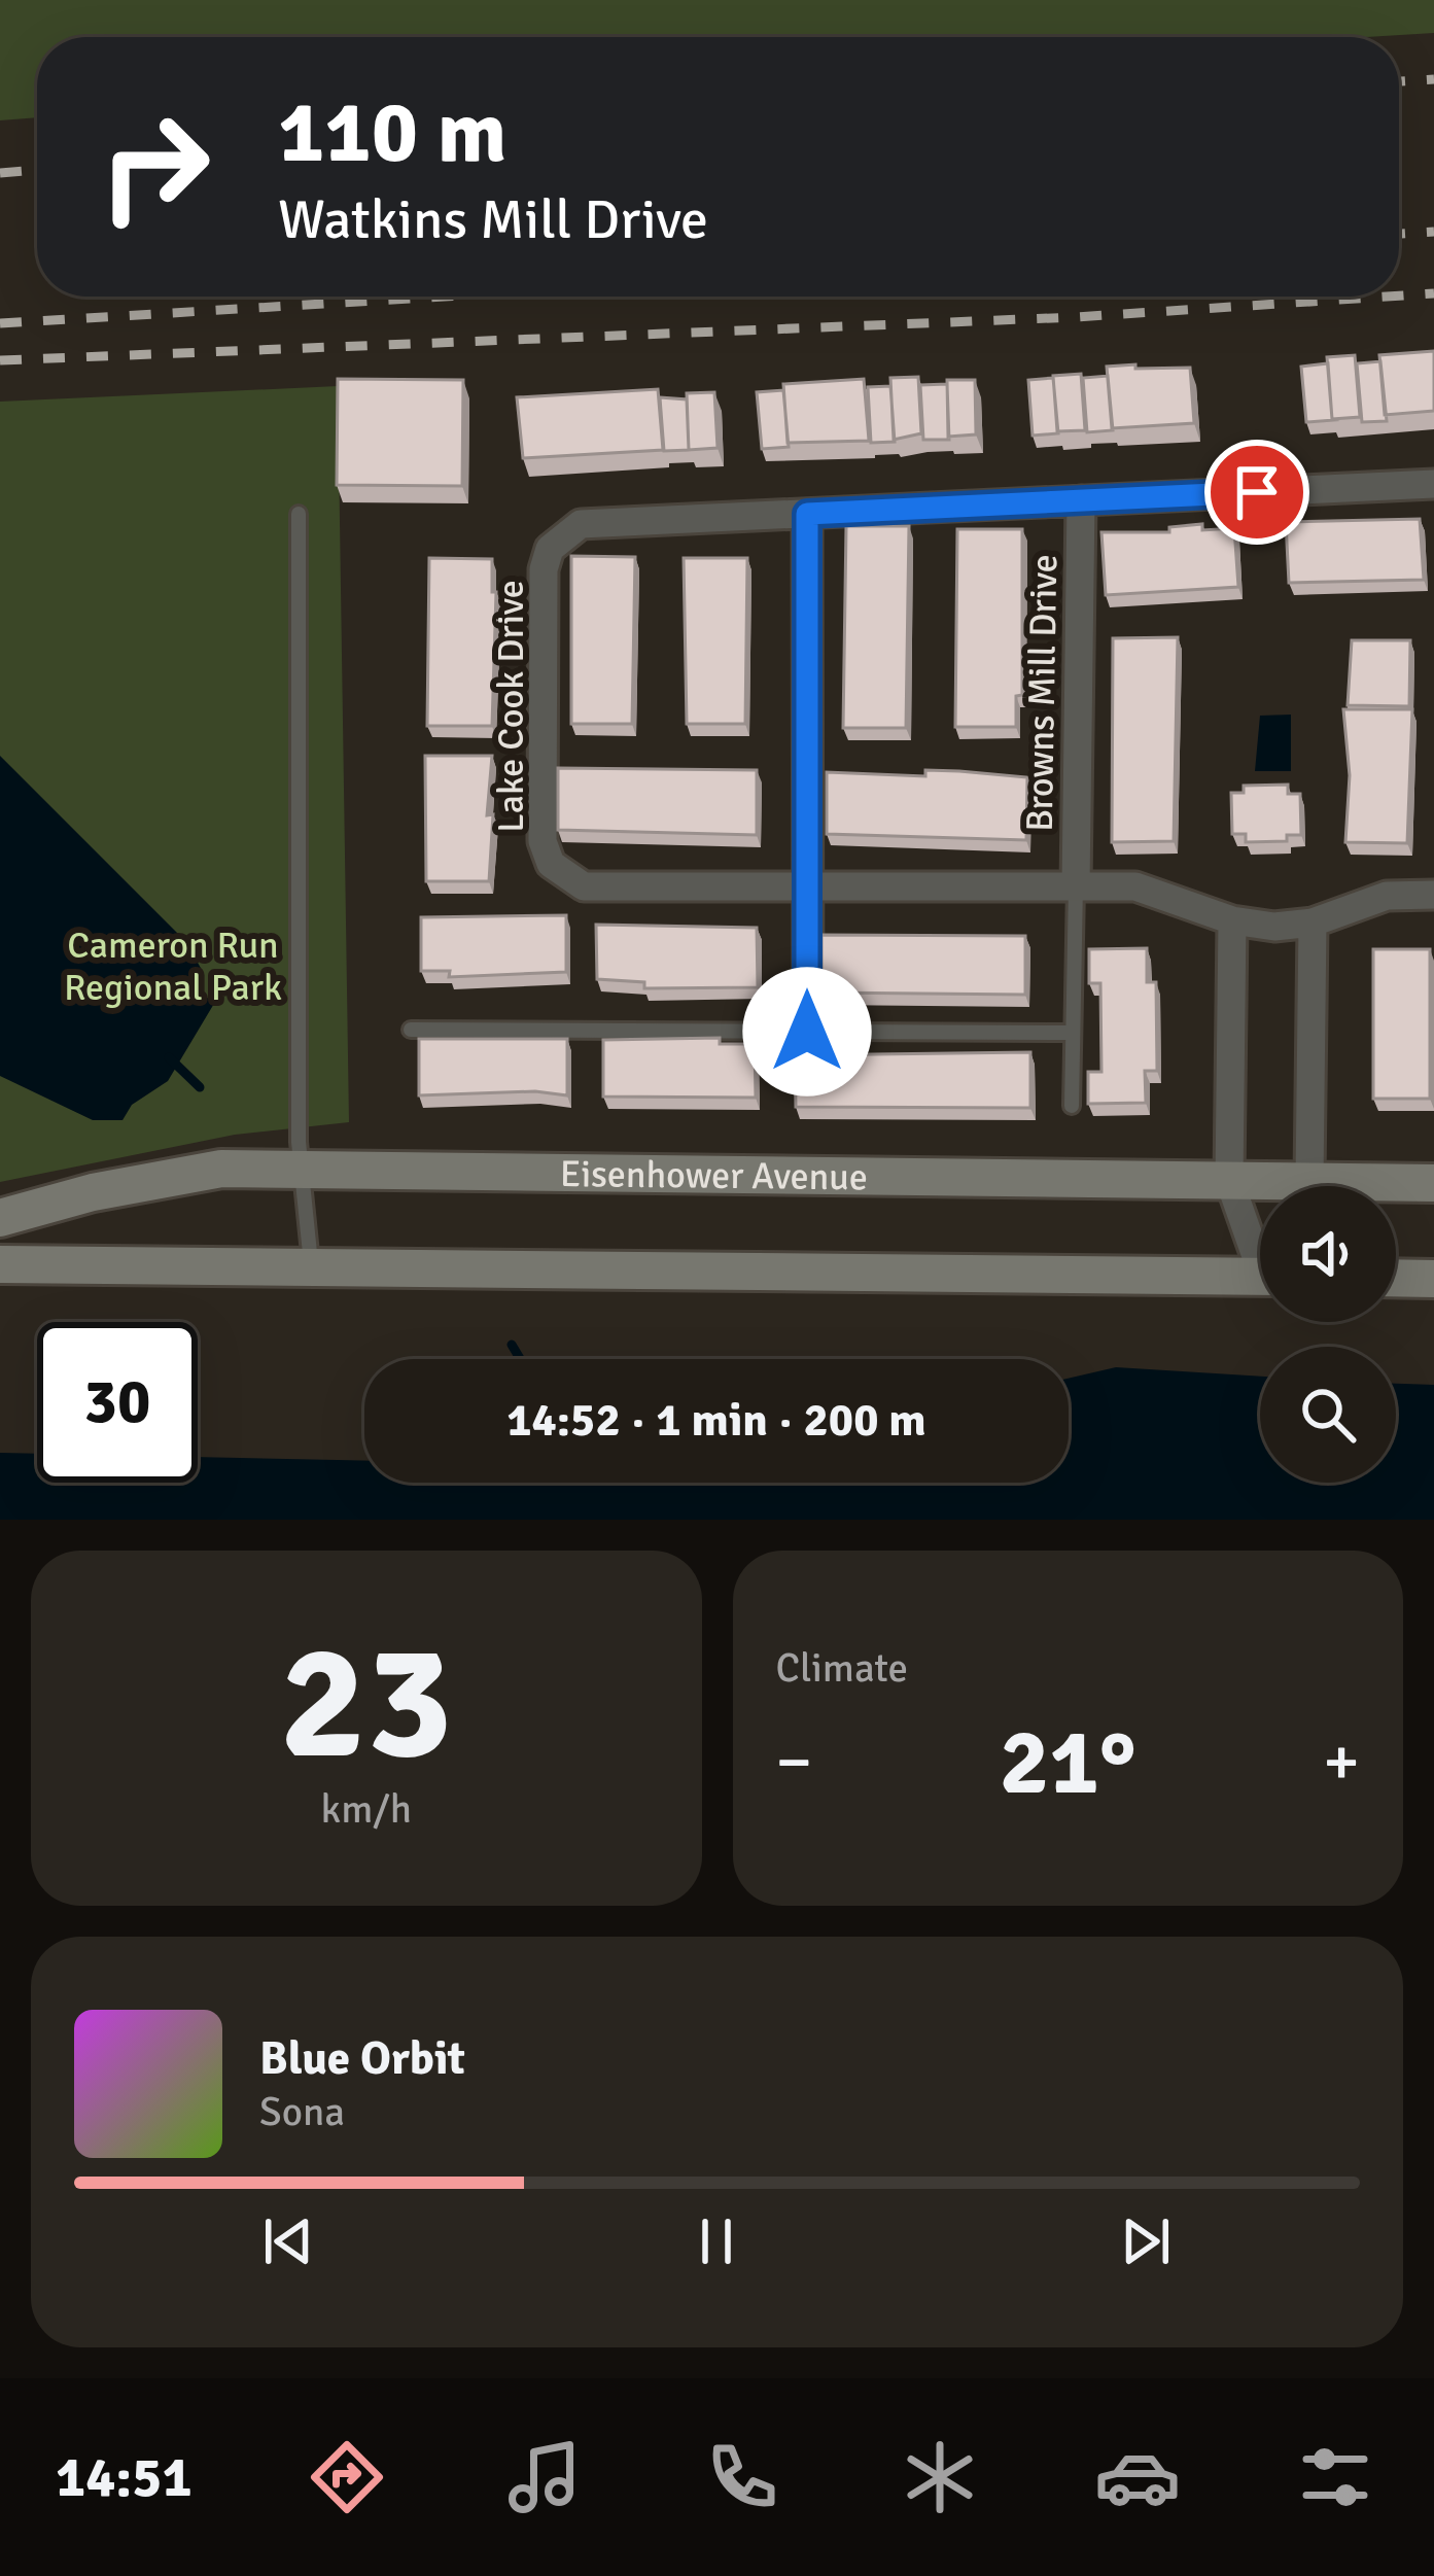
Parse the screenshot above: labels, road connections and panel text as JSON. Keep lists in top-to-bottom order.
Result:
{
  "streets": {
    "main road": ["Eisenhower Avenue"],
    "street": ["Browns Mill Drive", "Lake Cook Drive"]
  },
  "parks": ["Cameron Run Regional Park"],
  "page": {
    "turn": ["110 m", "Watkins Mill Drive"],
    "limit": "30",
    "trip": "14:52 · 1 min · 200 m",
    "tile": [
      ["23", "km/h"],
      "Climate"
    ],
    "heat": ["−", "21°", "+"],
    "song": ["Blue Orbit", "Sona"],
    "tabs": "14:51"
  }
}
